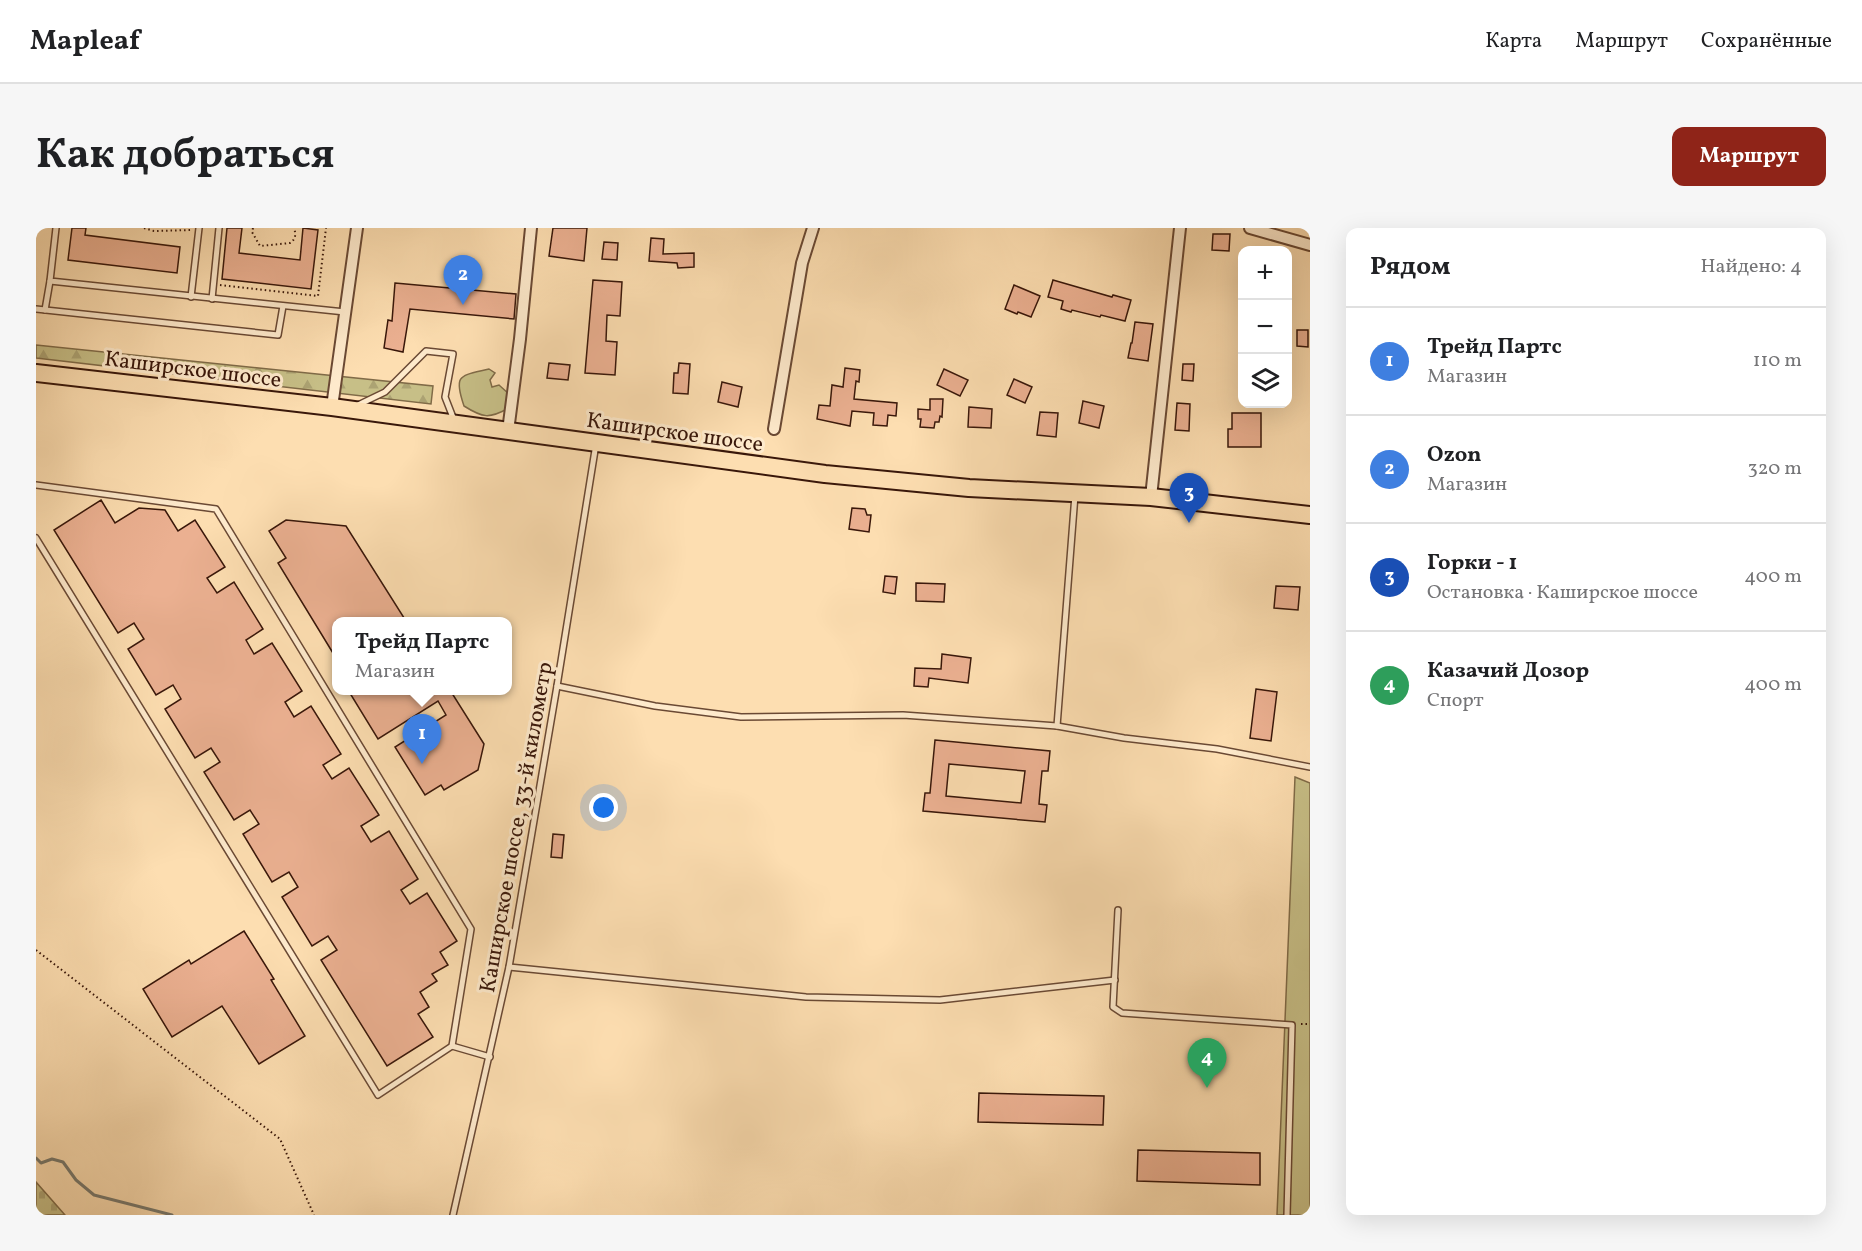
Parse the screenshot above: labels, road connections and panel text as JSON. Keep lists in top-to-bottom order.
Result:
{
  "streets": {
    "main road": ["Каширское шоссе"],
    "lane": ["Каширское шоссе, 33-й километр"]
  },
  "crossings": [
    ["Каширское шоссе", "Каширское шоссе, 33-й километр"]
  ],
  "page": {
    "header": "Mapleaf",
    "nav": ["Карта", "Маршрут", "Сохранённые"],
    "title": "Как добраться",
    "buttons": "Маршрут",
    "heading": ["Рядом", "Найдено: 4"],
    "map_buttons": ["+", "−"],
    "pins": [
      "2",
      "3",
      "1",
      "4"
    ],
    "list": [
      {
        "mark": "1",
        "name": "Трейд Партс",
        "note": "Магазин",
        "value": "110 m"
      },
      {
        "mark": "2",
        "name": "Ozon",
        "note": "Магазин",
        "value": "320 m"
      },
      {
        "mark": "3",
        "name": "Горки - 1",
        "note": "Остановка · Каширское шоссе",
        "value": "400 m"
      },
      {
        "mark": "4",
        "name": "Казачий Дозор",
        "note": "Спорт",
        "value": "400 m"
      }
    ],
    "popup": ["Трейд Партс", "Магазин"]
  }
}
